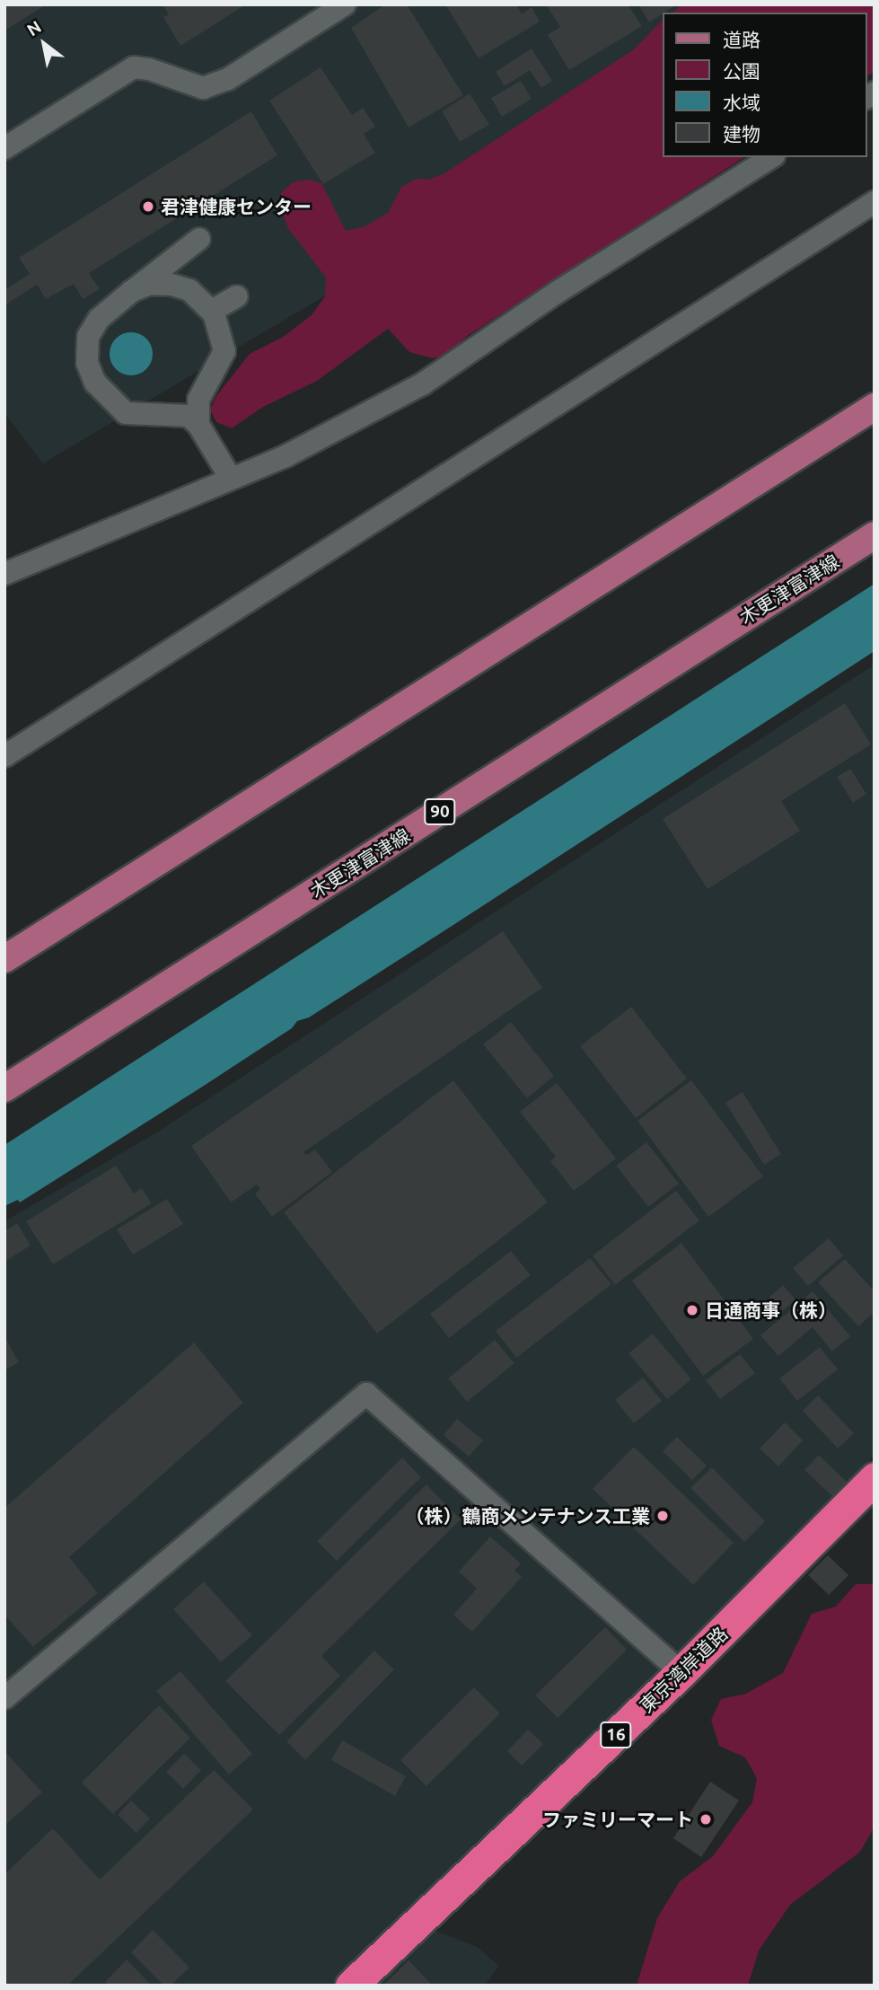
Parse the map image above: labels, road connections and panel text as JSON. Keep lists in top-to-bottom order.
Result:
{
  "streets": {
    "highway": ["東京湾岸道路", "16"],
    "main road": ["木更津富津線", "90"]
  },
  "places": [
    "君津健康センター",
    "日通商事（株）",
    "（株）鶴商メンテナンス工業",
    "ファミリーマート"
  ],
  "legend": [
    "道路",
    "公園",
    "水域",
    "建物"
  ],
  "north": "top left"
}
